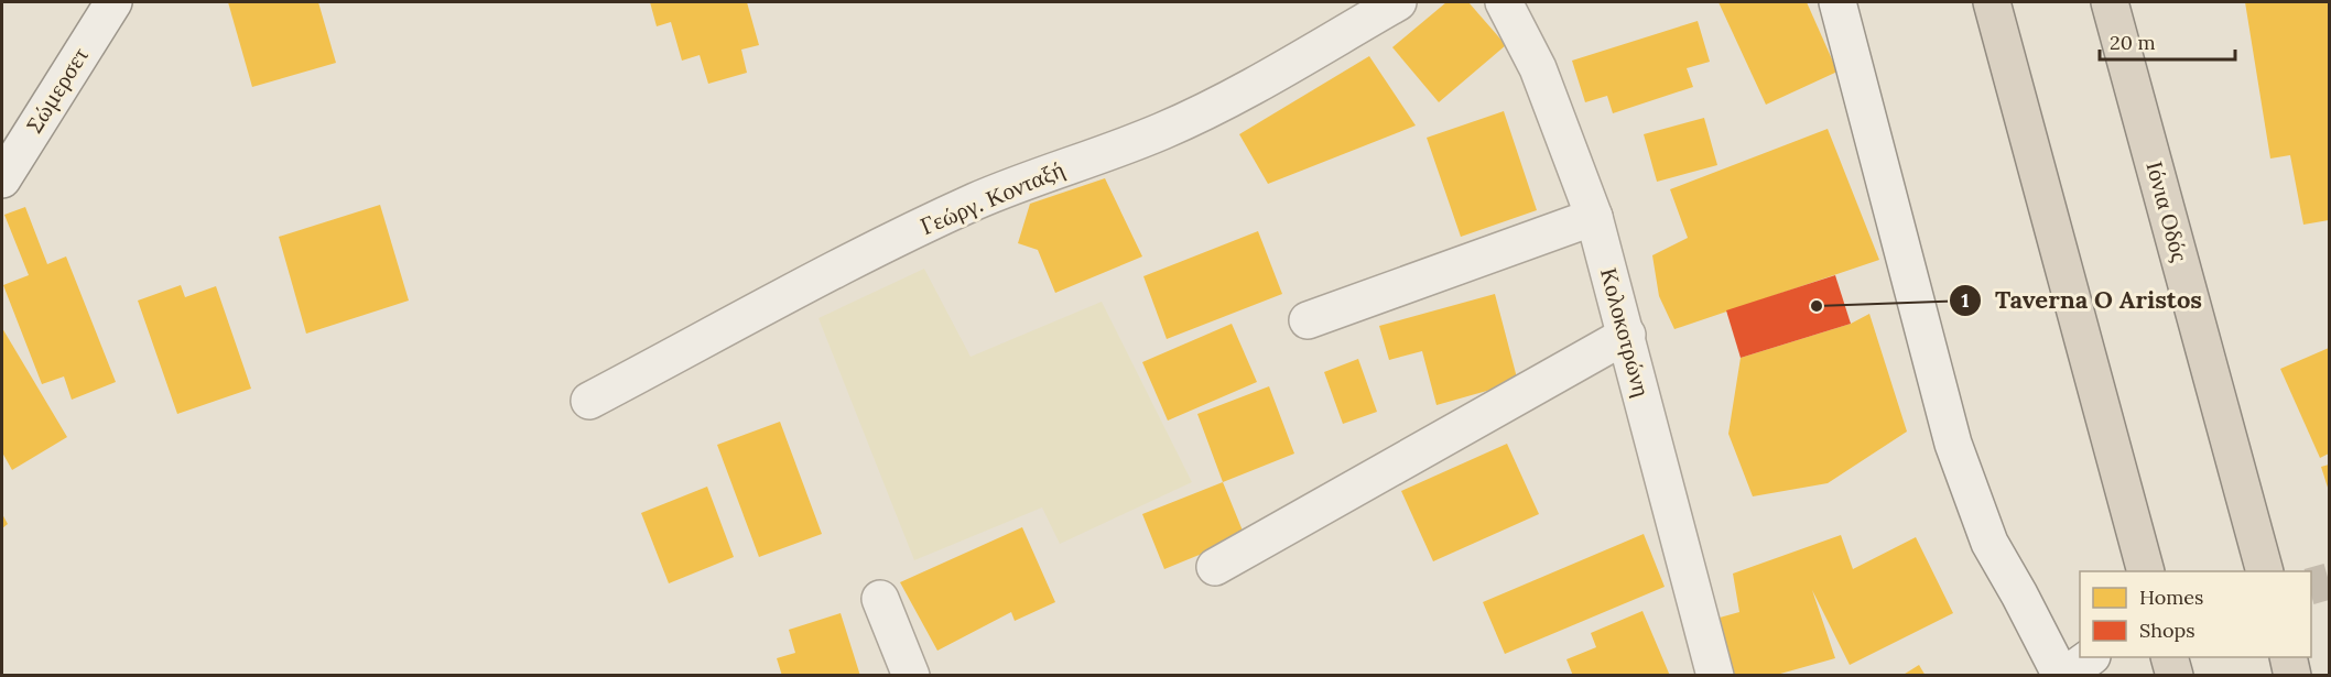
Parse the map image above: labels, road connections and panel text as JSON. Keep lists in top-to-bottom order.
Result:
{
  "streets": {
    "highway": ["Ιόνια Οδός"],
    "street": ["Σώμερσετ", "Γεώργ. Κονταξή", "Κολοκοτρώνη"]
  },
  "places": ["Taverna O Aristos"],
  "legend": ["Homes", "Shops"],
  "scale_bar": "20 m"
}
